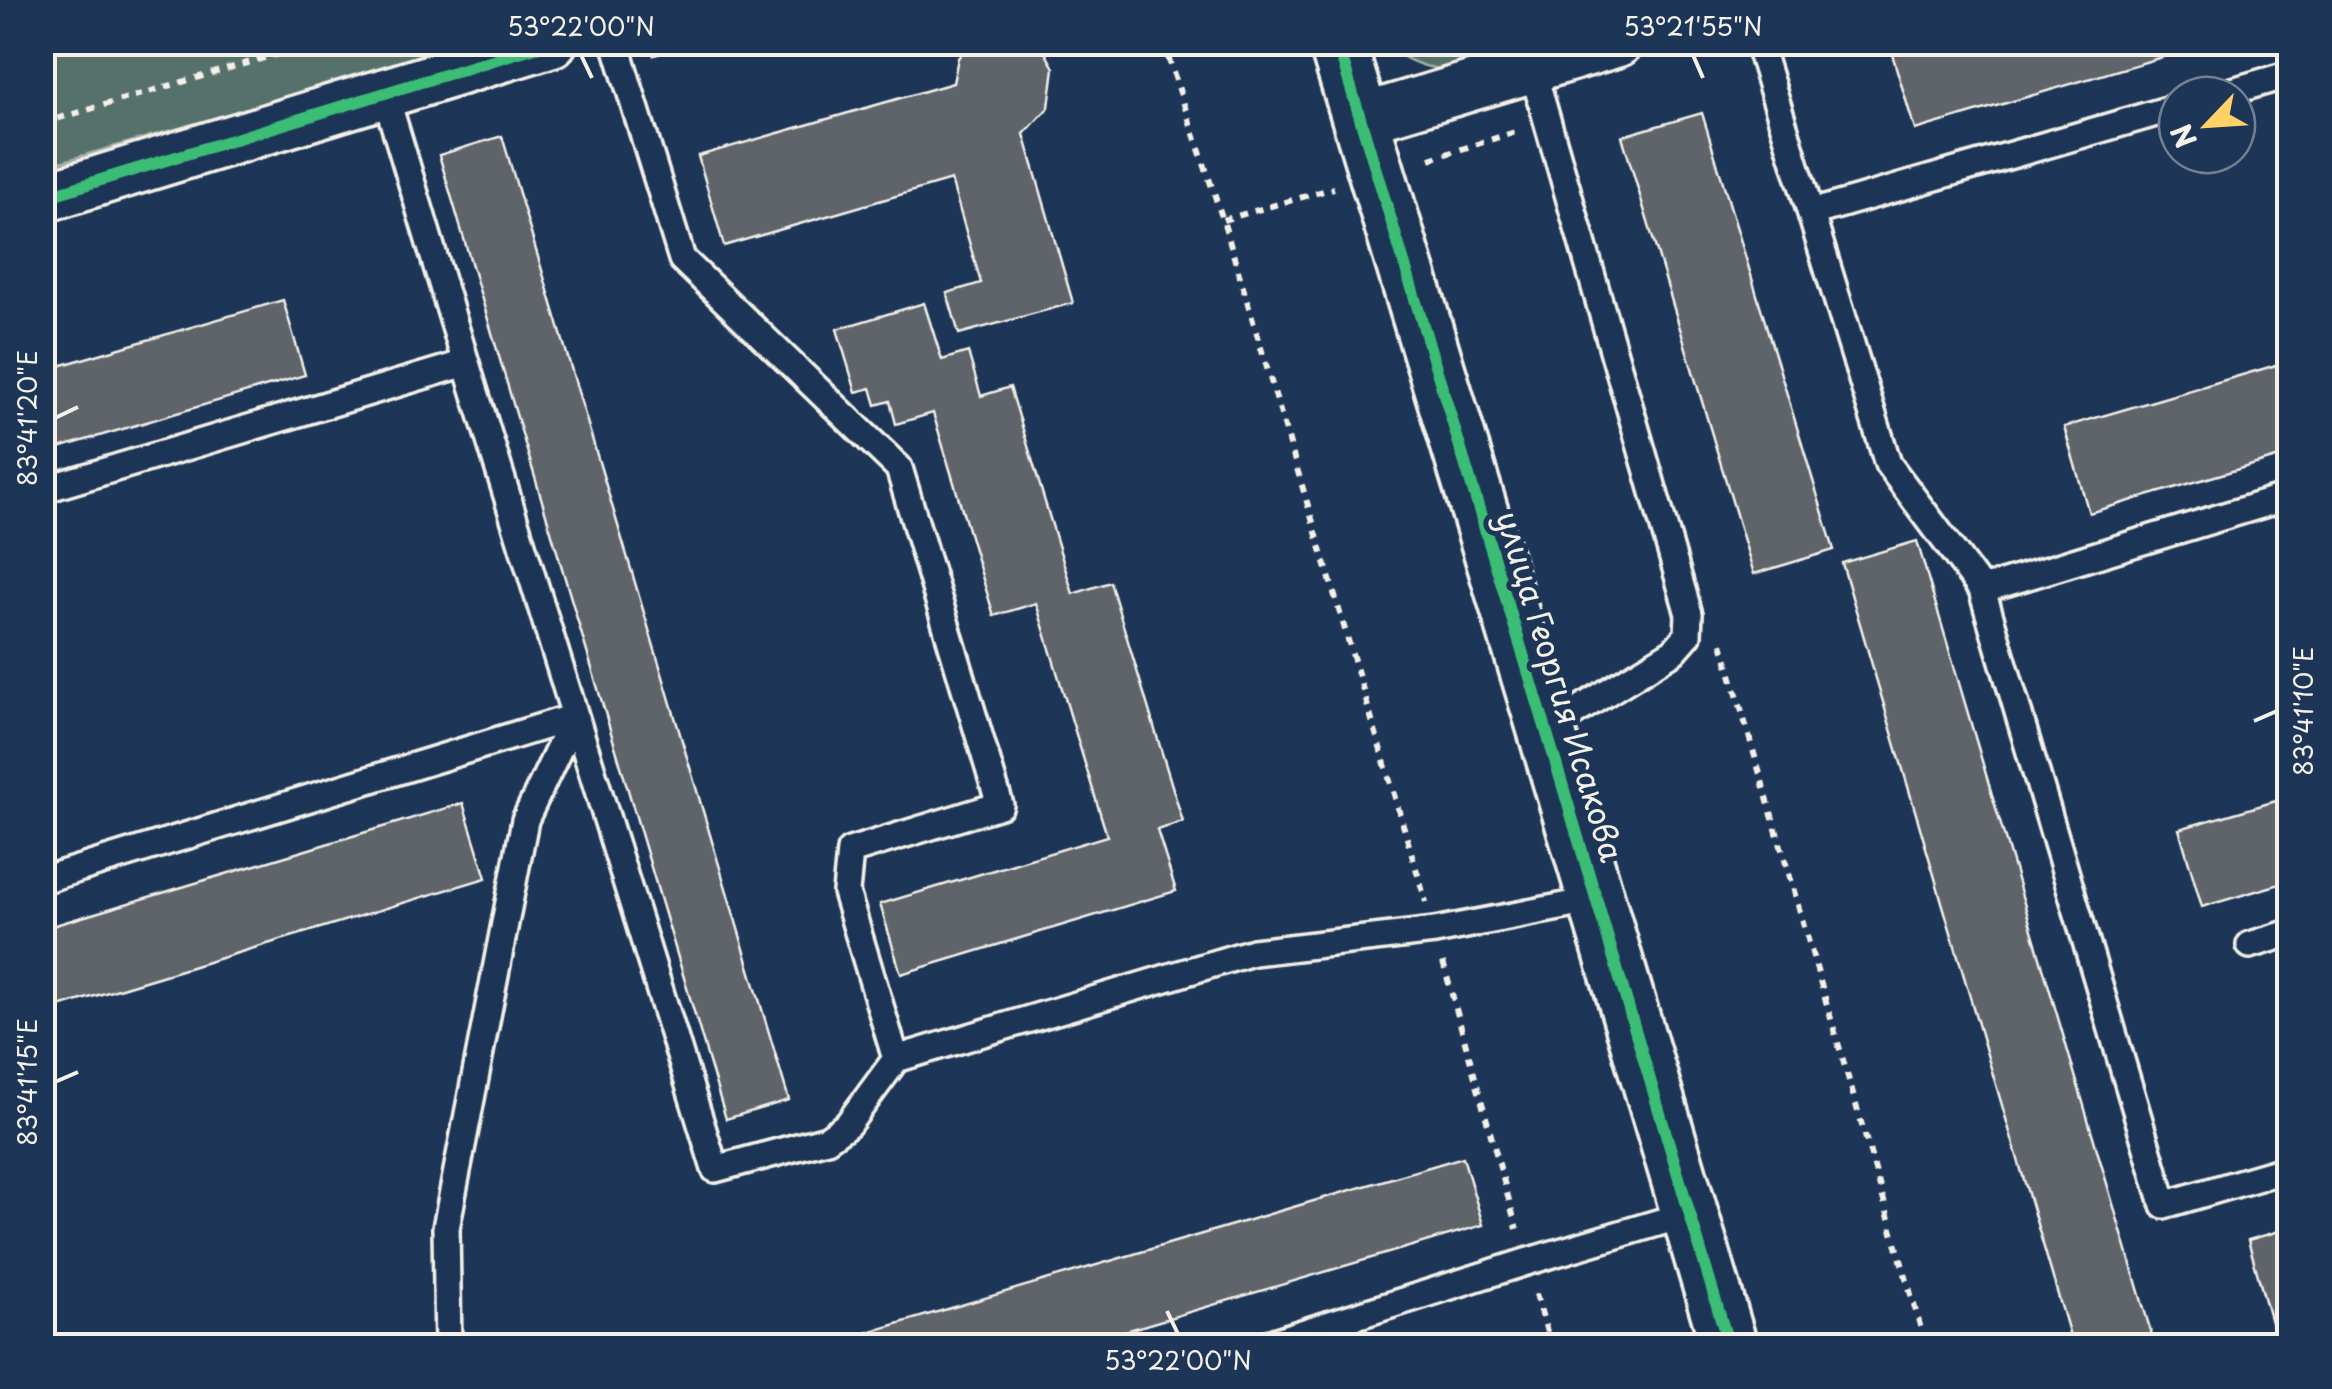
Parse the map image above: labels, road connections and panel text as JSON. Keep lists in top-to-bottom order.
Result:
{
  "streets": {
    "street": ["улица Георгия Исакова"]
  },
  "north": "bottom left",
  "coordinates": [
    "53°22'00\"N",
    "53°21'55\"N",
    "83°41'20\"E",
    "83°41'10\"E",
    "83°41'15\"E"
  ]
}
